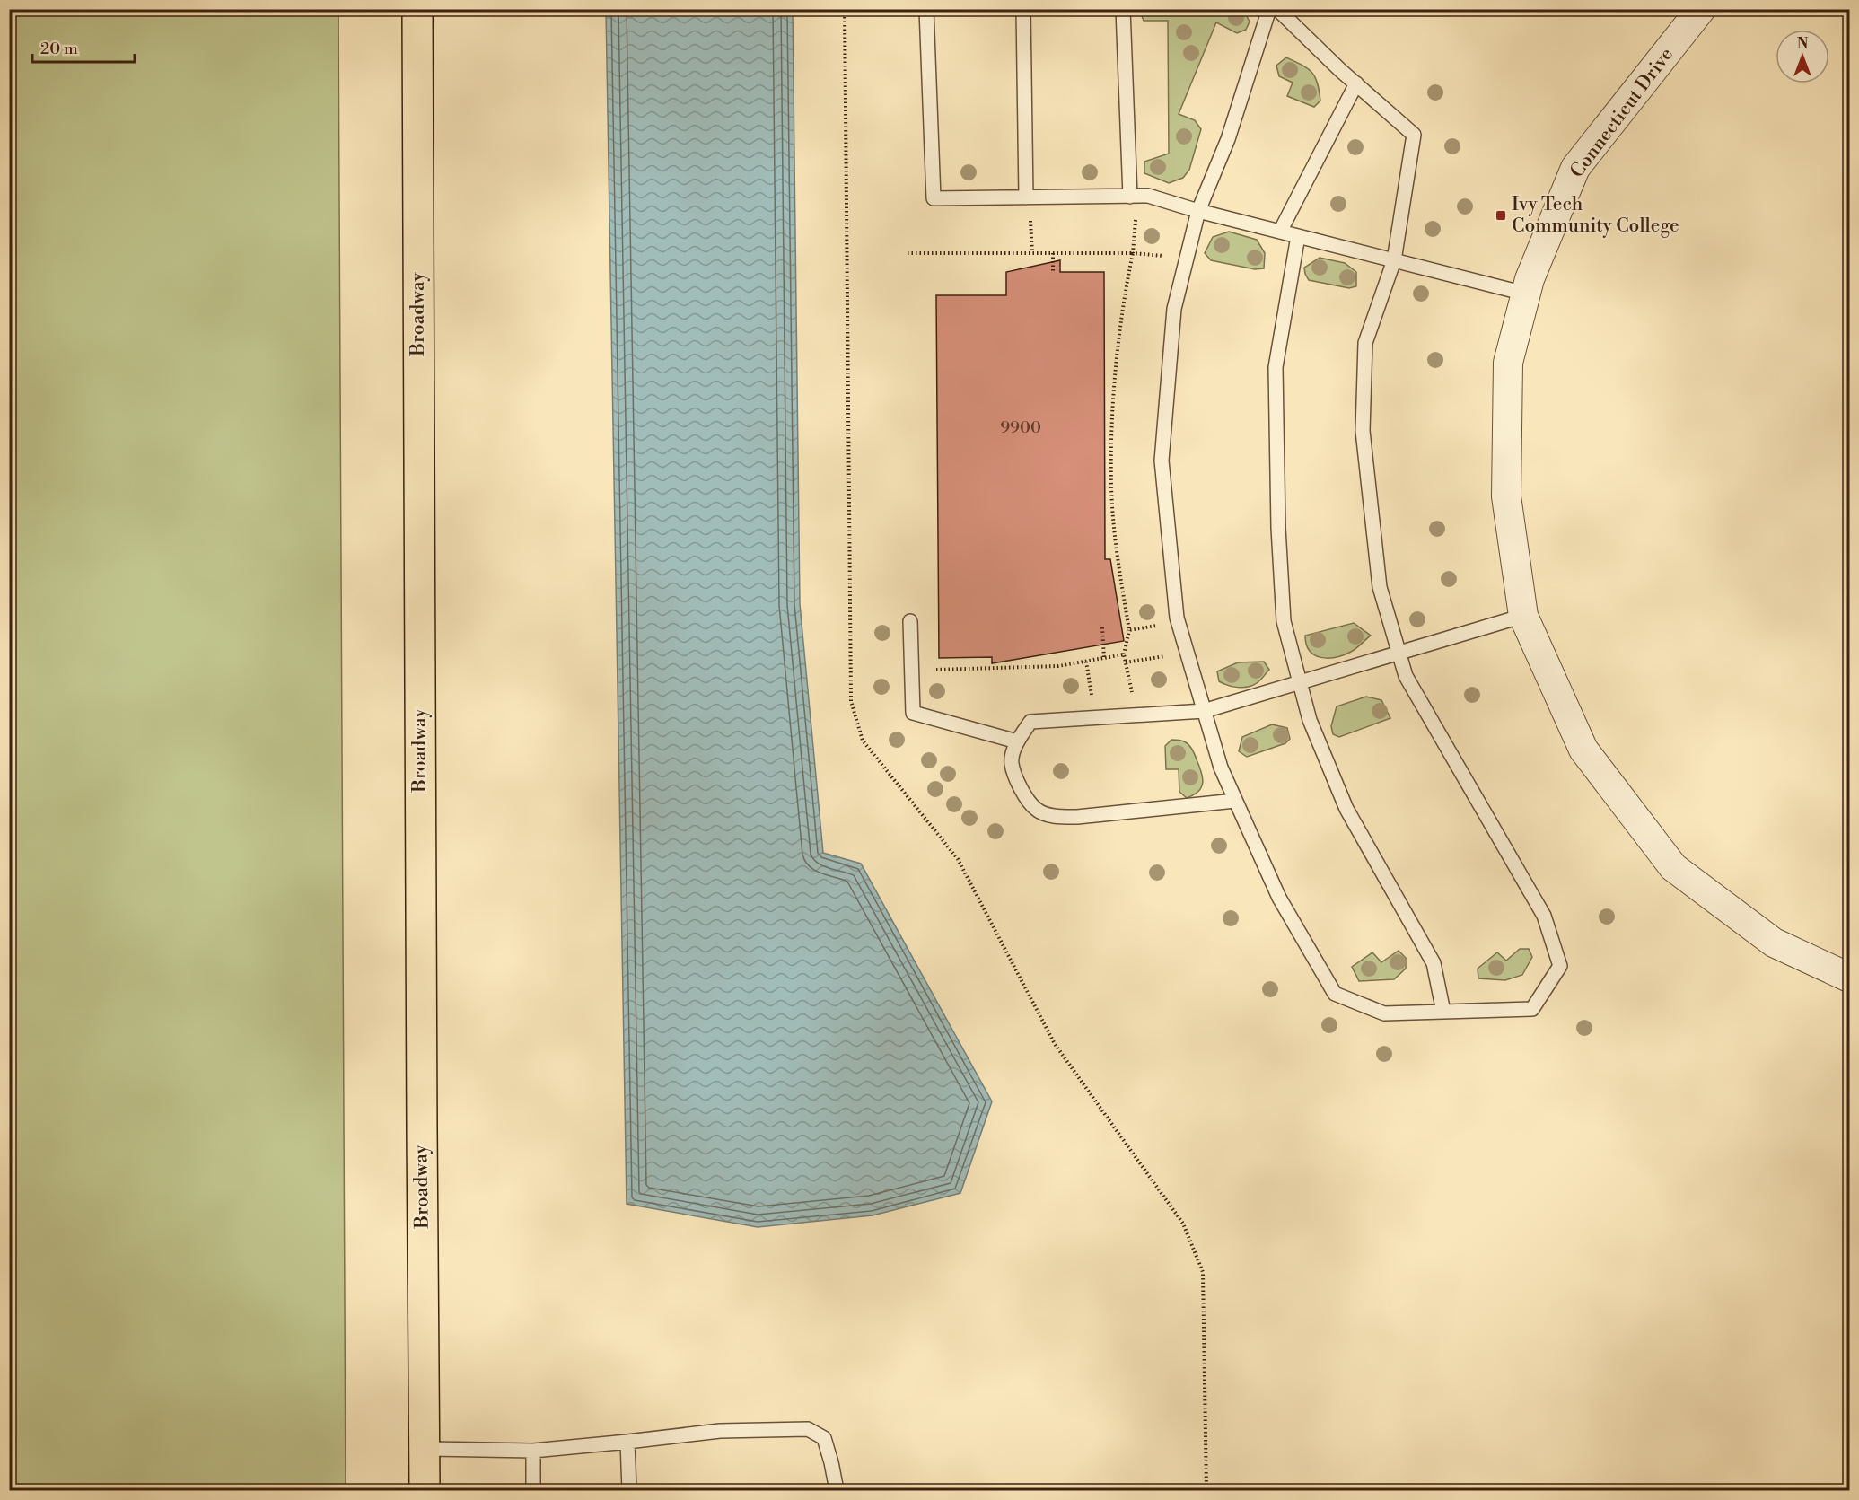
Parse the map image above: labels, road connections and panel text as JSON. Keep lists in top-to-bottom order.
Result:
{
  "streets": {
    "main road": ["Broadway"],
    "street": ["Connecticut Drive"]
  },
  "places": {
    "transit": ["Ivy Tech Community College"]
  },
  "house_numbers": ["9900"],
  "scale_bar": "20 m",
  "north": "top"
}
